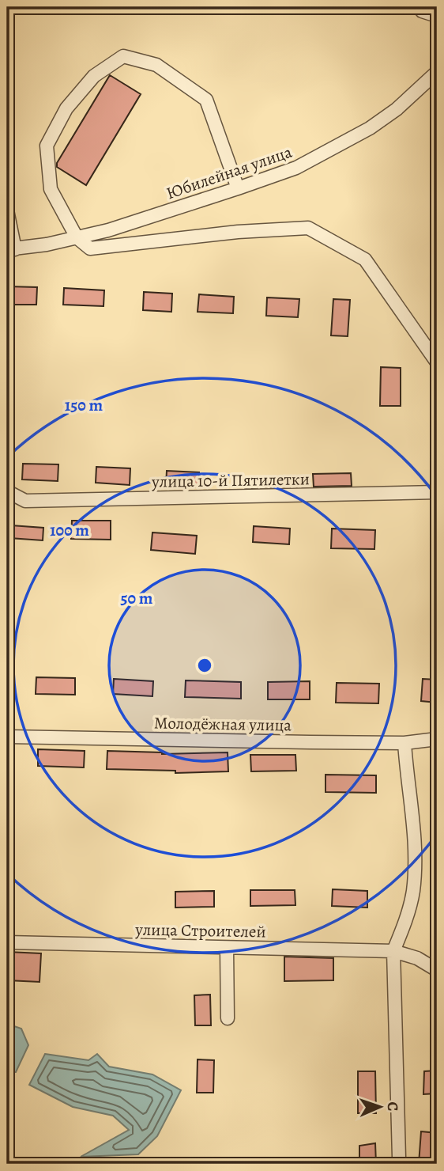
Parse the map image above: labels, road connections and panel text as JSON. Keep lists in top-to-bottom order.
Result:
{
  "streets": {
    "street": [
      "Юбилейная улица",
      "улица 10-й Пятилетки",
      "Молодёжная улица",
      "улица Строителей"
    ]
  },
  "north": "right",
  "rings": ["150 m", "100 m", "50 m"]
}
